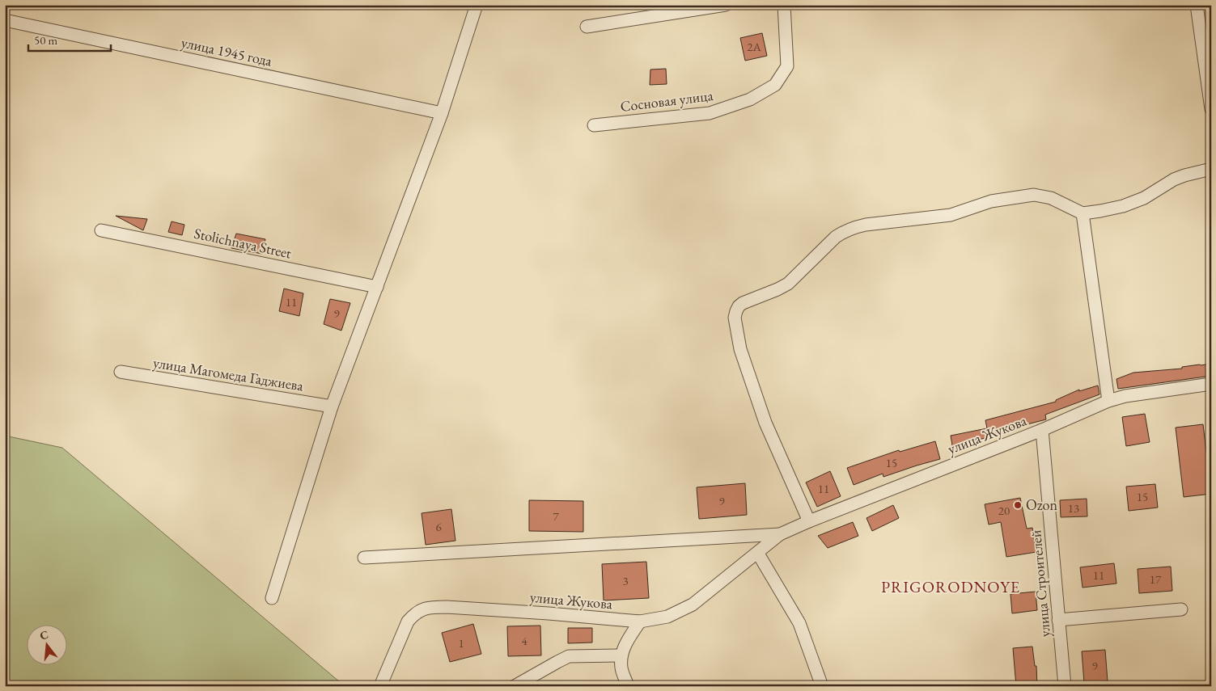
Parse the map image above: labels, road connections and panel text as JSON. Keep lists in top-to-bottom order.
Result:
{
  "streets": {
    "street": [
      "улица 1945 года",
      "Сосновая улица",
      "Stolichnaya Street",
      "улица Магомеда Гаджиева",
      "улица Жукова",
      "улица Строителей"
    ]
  },
  "crossings": [
    ["улица Жукова", "улица Строителей"]
  ],
  "districts": ["PRIGORODNOYE"],
  "places": ["Ozon"],
  "house_numbers": [
    "2А",
    "11",
    "9",
    "15",
    "11",
    "15",
    "9",
    "13",
    "20",
    "7",
    "6",
    "11",
    "17",
    "3",
    "4",
    "1",
    "9"
  ],
  "scale_bar": "50 m",
  "north": "top"
}
